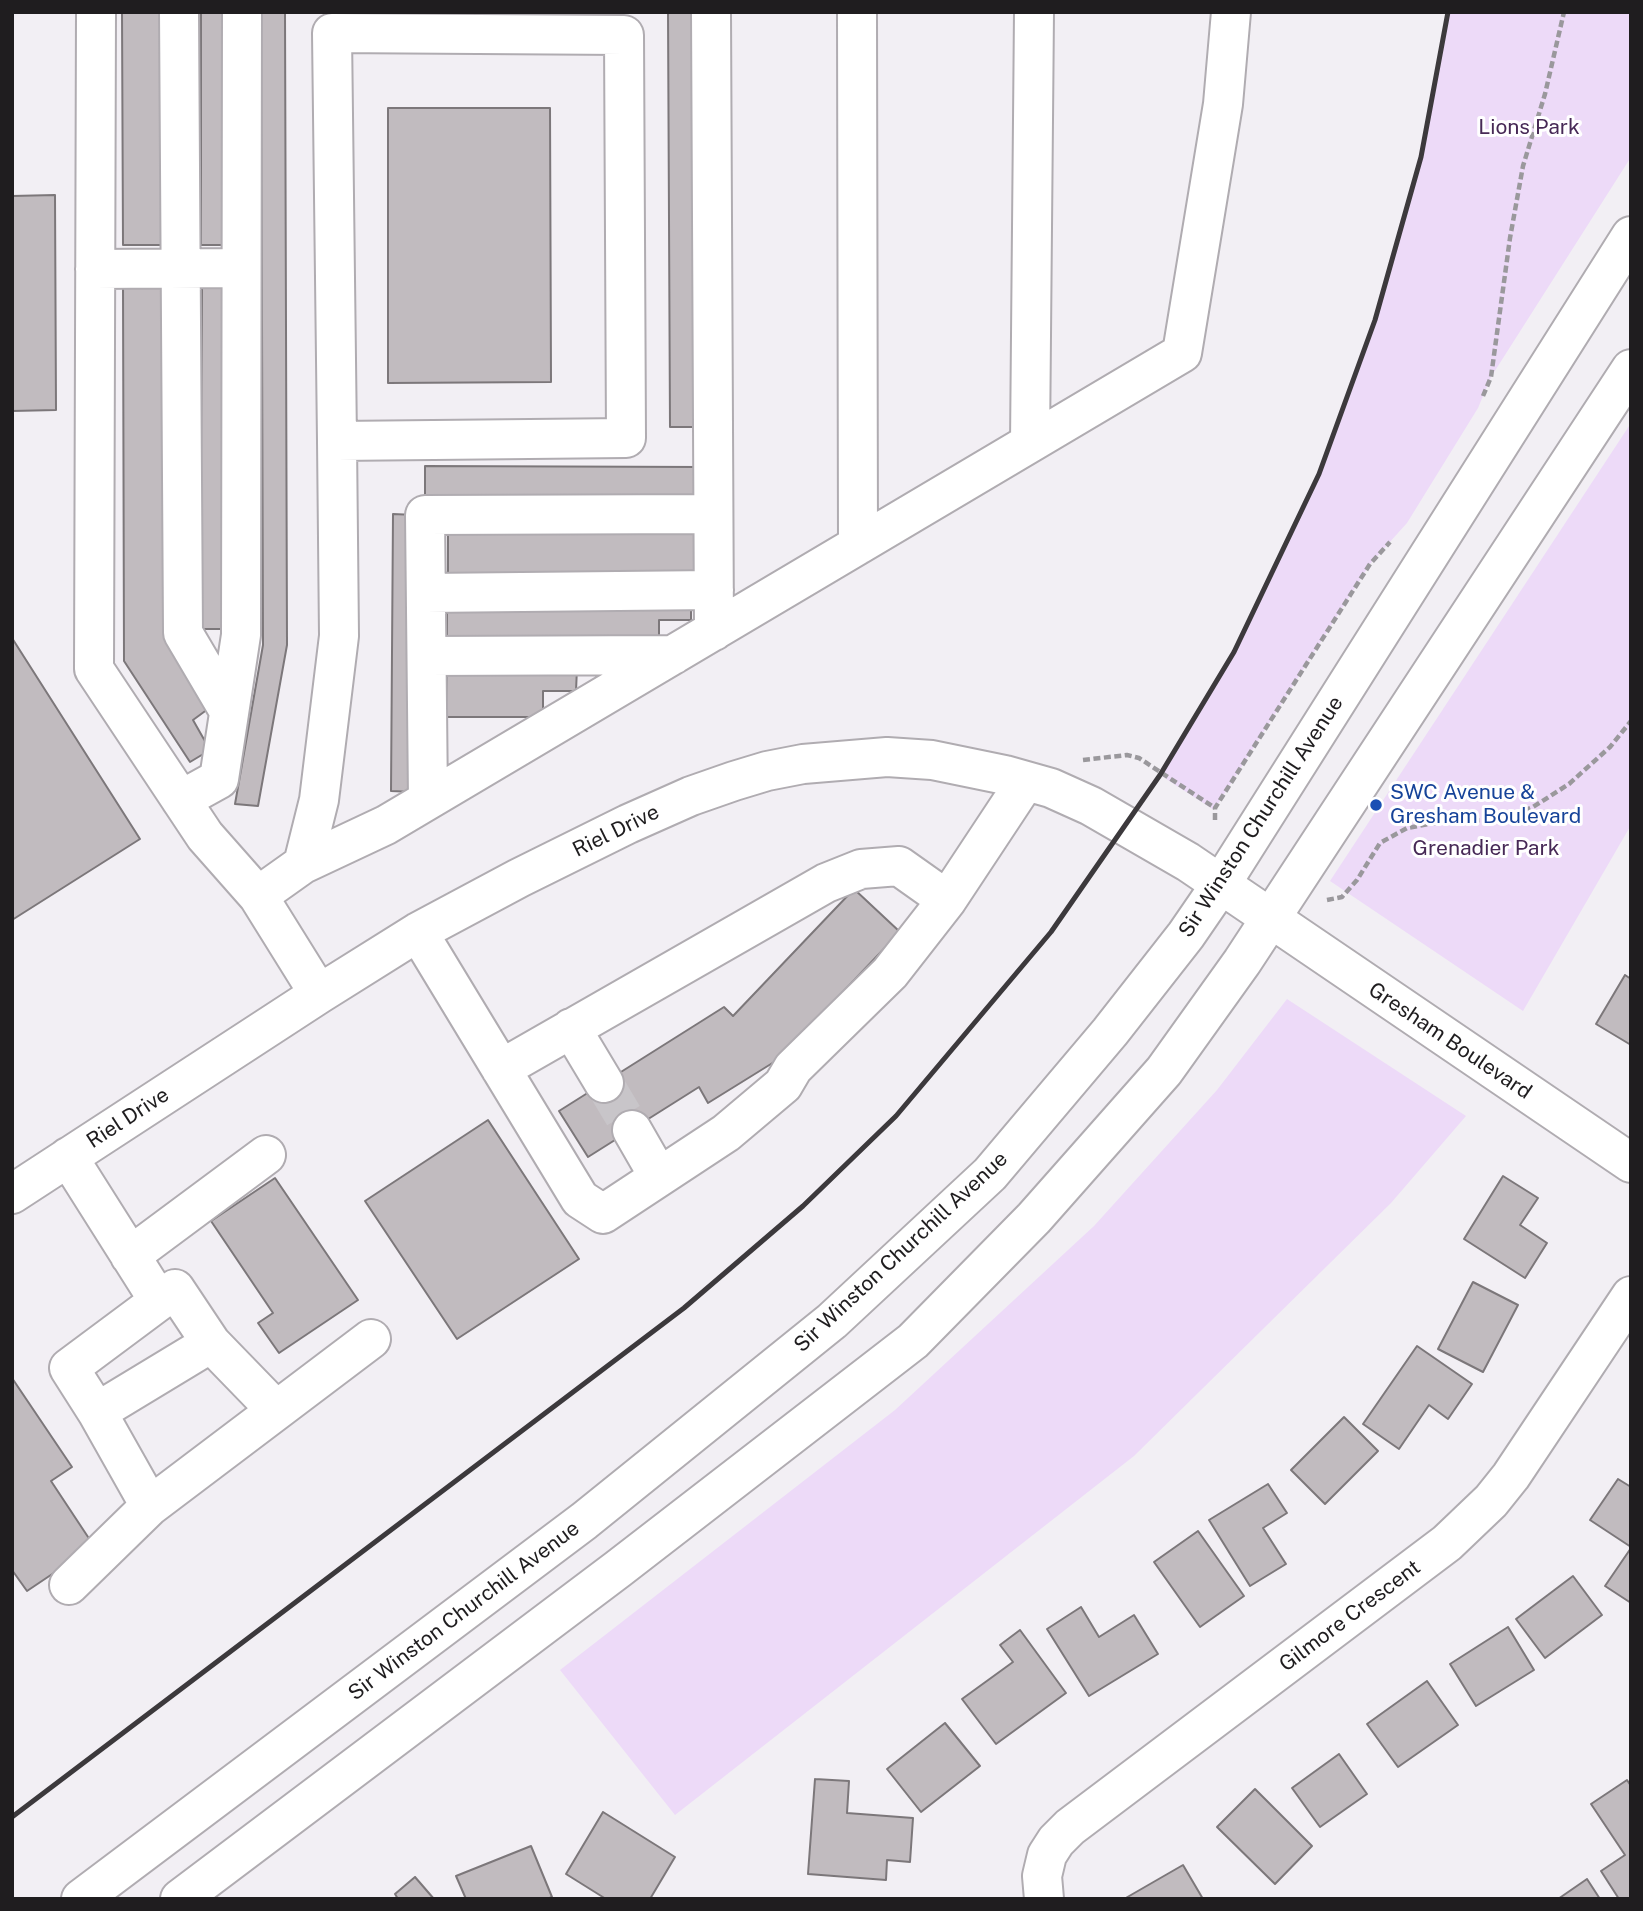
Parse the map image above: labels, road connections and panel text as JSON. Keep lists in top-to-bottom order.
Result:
{
  "streets": {
    "main road": [
      "Sir Winston Churchill Avenue",
      "Riel Drive",
      "Gresham Boulevard",
      "Gilmore Crescent"
    ]
  },
  "crossings": [
    ["Sir Winston Churchill Avenue", "Riel Drive"],
    ["Riel Drive", "Gresham Boulevard"]
  ],
  "parks": ["Lions Park", "Grenadier Park"],
  "places": ["SWC Avenue & Gresham Boulevard"]
}
